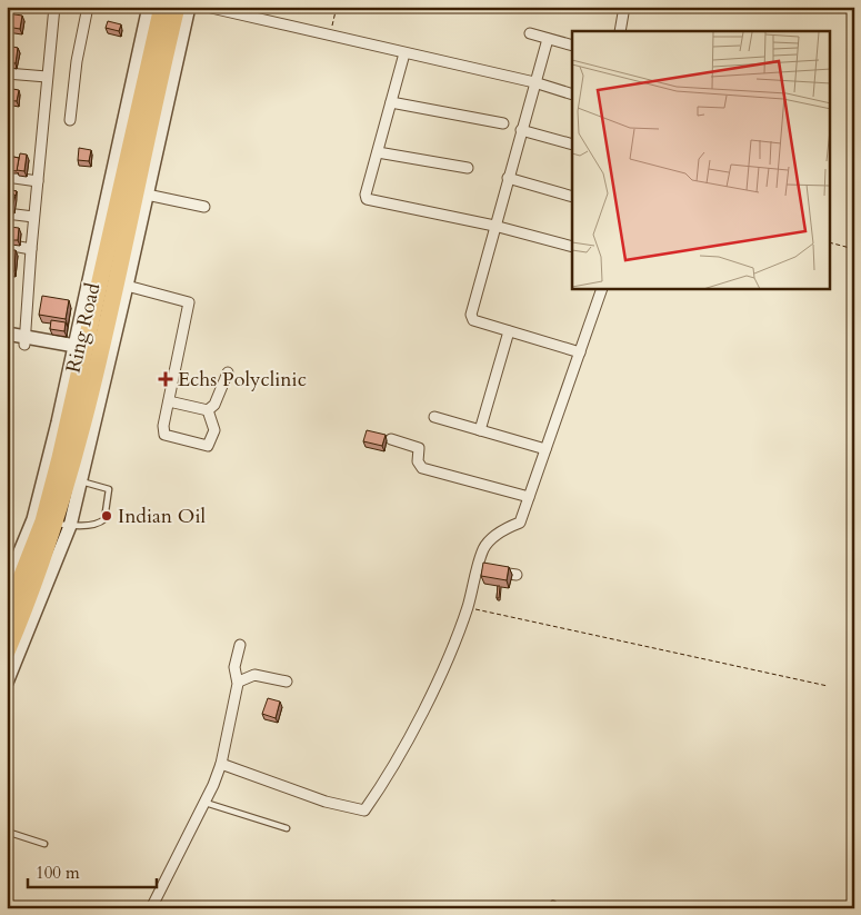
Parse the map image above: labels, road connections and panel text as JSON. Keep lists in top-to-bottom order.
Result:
{
  "streets": {
    "highway": ["Ring Road"]
  },
  "places": {
    "health": ["Echs Polyclinic"],
    "other": ["Indian Oil"]
  },
  "scale_bar": "100 m"
}
